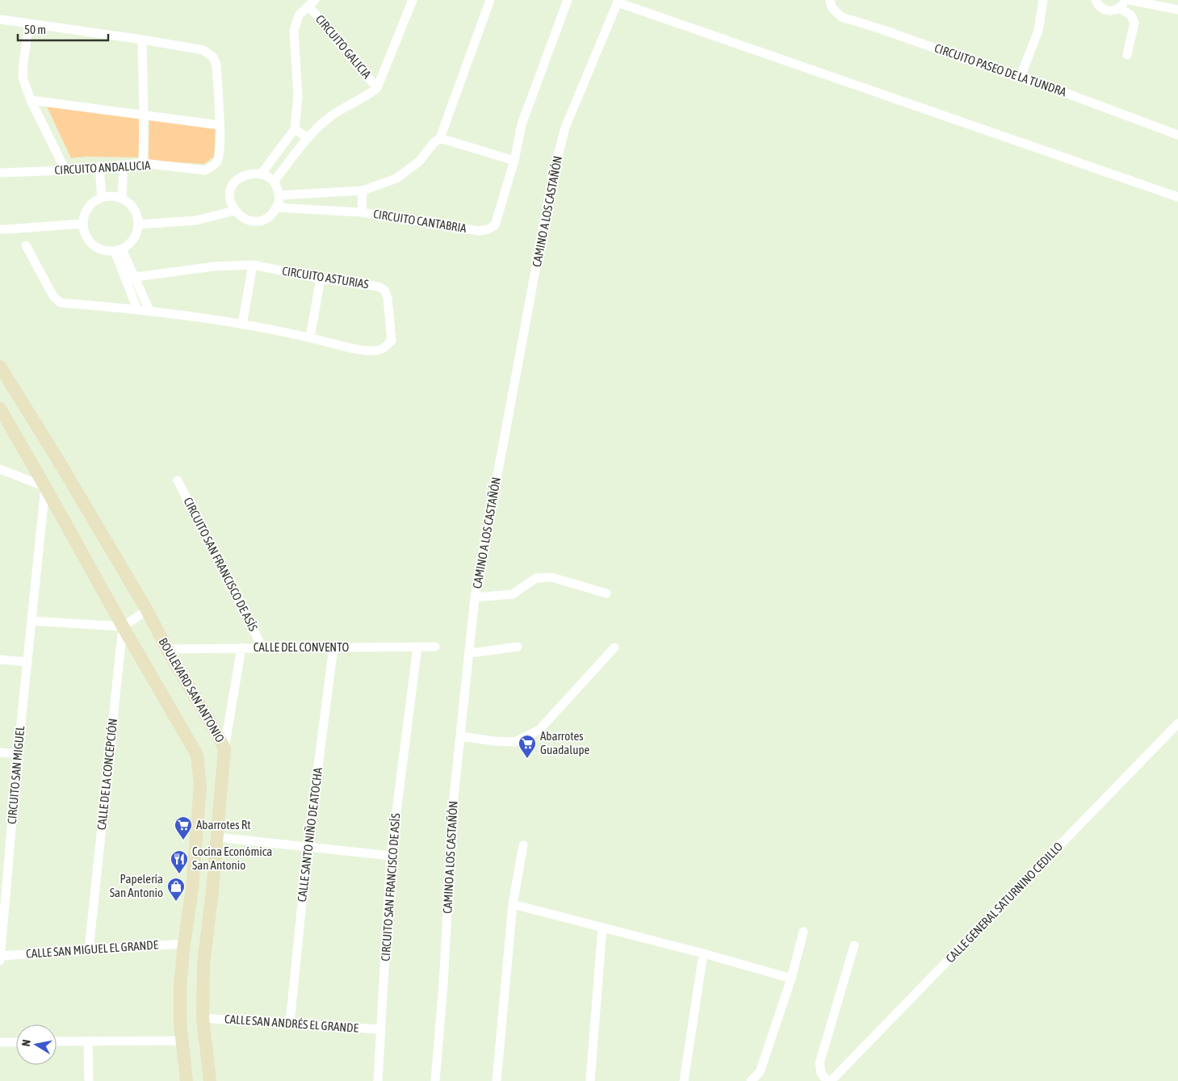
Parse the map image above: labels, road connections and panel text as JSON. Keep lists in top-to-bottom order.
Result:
{
  "streets": {
    "street": [
      "CIRCUITO GALICIA",
      "CIRCUITO PASEO DE LA TUNDRA",
      "CIRCUITO ANDALUCIA",
      "CAMINO A LOS CASTAÑÓN",
      "CIRCUITO CANTABRIA",
      "CIRCUITO ASTURIAS",
      "CIRCUITO SAN FRANCISCO DE ASÍS",
      "CALLE DEL CONVENTO",
      "BOULEVARD SAN ANTONIO",
      "CALLE DE LA CONCEPCIÓN",
      "CIRCUITO SAN MIGUEL",
      "CALLE SANTO NIÑO DE ATOCHA",
      "CALLE GENERAL SATURNINO CEDILLO",
      "CALLE SAN MIGUEL EL GRANDE",
      "CALLE SAN ANDRÉS EL GRANDE"
    ]
  },
  "crossings": [
    ["CIRCUITO GALICIA", "CIRCUITO CANTABRIA"],
    ["CIRCUITO SAN FRANCISCO DE ASÍS", "CALLE DEL CONVENTO"],
    ["CIRCUITO SAN FRANCISCO DE ASÍS", "BOULEVARD SAN ANTONIO"],
    ["CIRCUITO SAN FRANCISCO DE ASÍS", "CALLE SAN ANDRÉS EL GRANDE"],
    ["CALLE DEL CONVENTO", "BOULEVARD SAN ANTONIO"],
    ["CALLE DEL CONVENTO", "CALLE SANTO NIÑO DE ATOCHA"],
    ["BOULEVARD SAN ANTONIO", "CALLE SAN ANDRÉS EL GRANDE"],
    ["CALLE DE LA CONCEPCIÓN", "CALLE SAN MIGUEL EL GRANDE"],
    ["CIRCUITO SAN MIGUEL", "CALLE SAN MIGUEL EL GRANDE"],
    ["CALLE SANTO NIÑO DE ATOCHA", "CALLE SAN ANDRÉS EL GRANDE"]
  ],
  "places": {
    "supermarket": ["Abarrotes Guadalupe", "Abarrotes Rt"],
    "restaurant": ["Cocina Económica San Antonio"],
    "shop": ["Papelería San Antonio"]
  },
  "scale_bar": "50 m",
  "north": "left"
}
